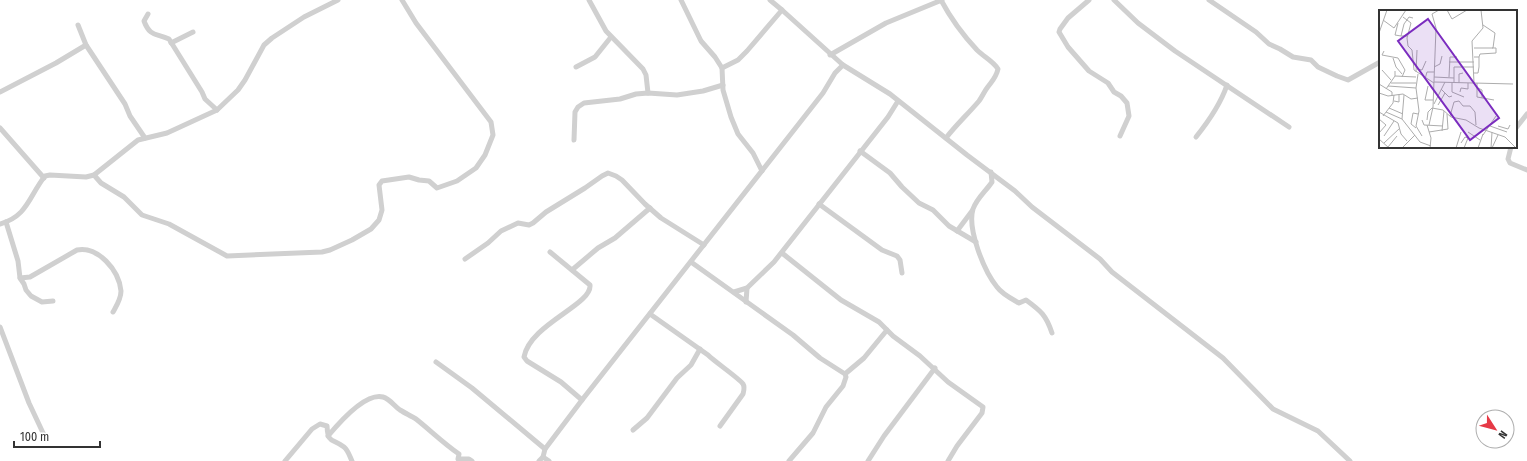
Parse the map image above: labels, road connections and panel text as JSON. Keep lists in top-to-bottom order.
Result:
{
  "scale_bar": "100 m",
  "north": "bottom right"
}
